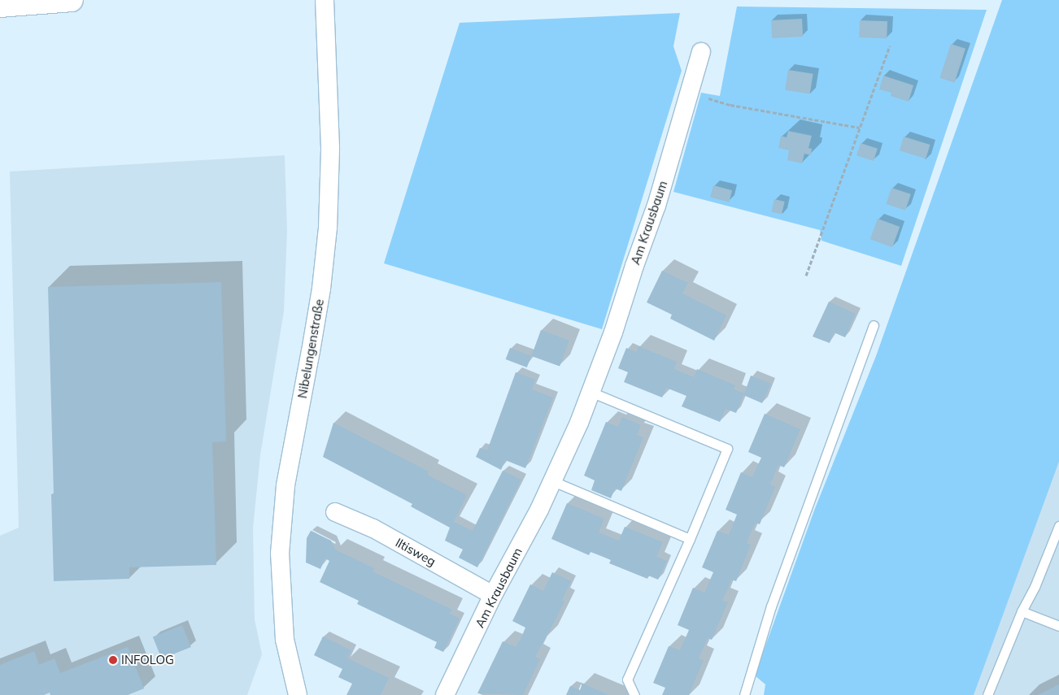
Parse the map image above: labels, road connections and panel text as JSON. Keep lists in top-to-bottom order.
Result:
{
  "streets": {
    "street": ["Am Krausbaum", "Nibelungenstraße", "Iltisweg"]
  },
  "crossings": [
    ["Am Krausbaum", "Iltisweg"]
  ],
  "places": ["INFOLOG"]
}
